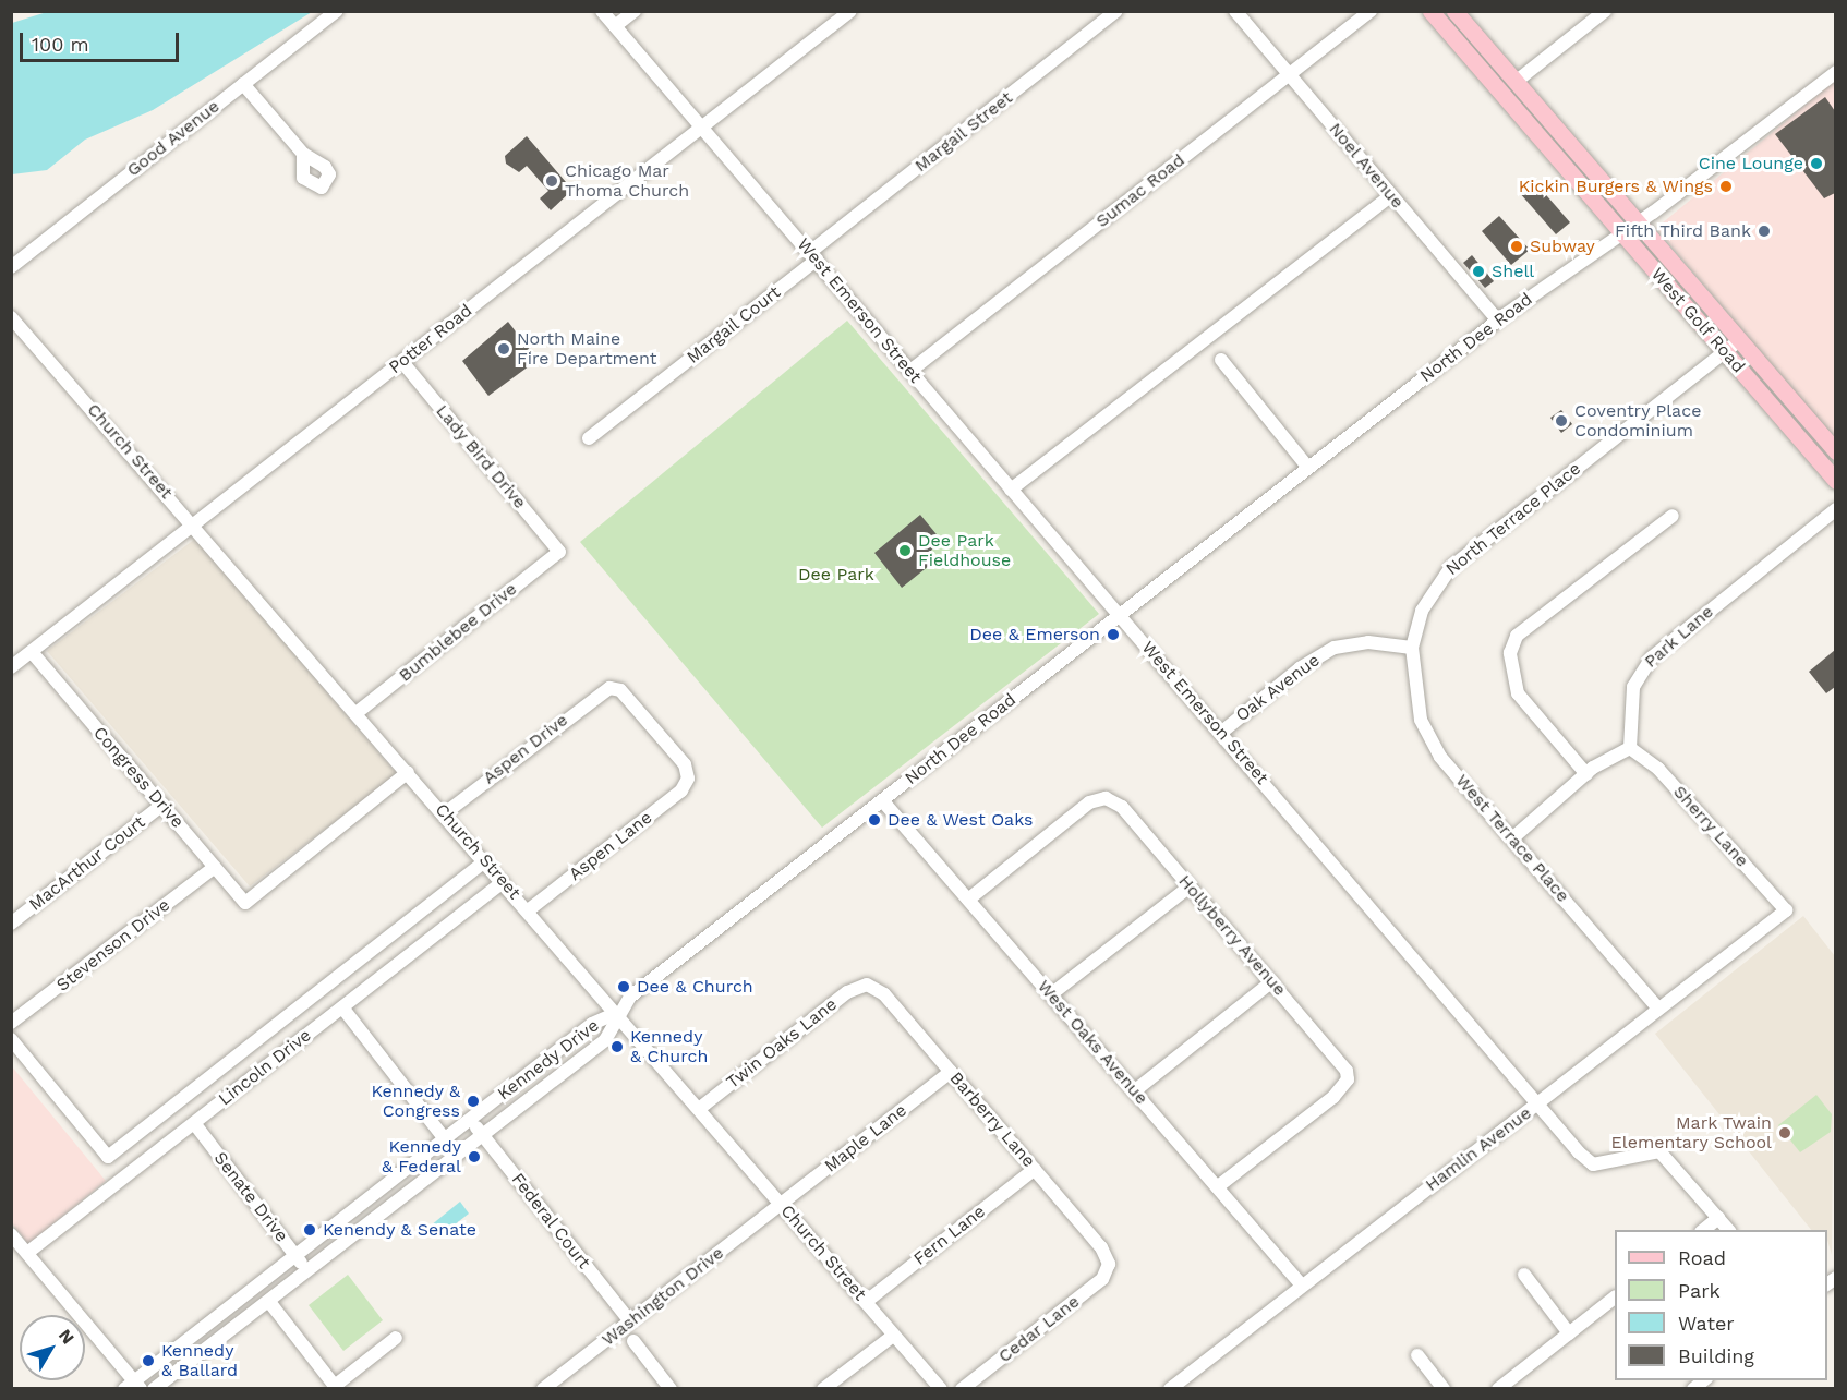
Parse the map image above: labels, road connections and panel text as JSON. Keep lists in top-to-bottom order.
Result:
{
  "streets": {
    "main road": ["West Golf Road"],
    "street": [
      "Margail Street",
      "Good Avenue",
      "Noel Avenue",
      "Sumac Road",
      "West Emerson Street",
      "Margail Court",
      "North Dee Road",
      "Potter Road",
      "Church Street",
      "Lady Bird Drive",
      "North Terrace Place",
      "Bumblebee Drive",
      "Park Lane",
      "Oak Avenue",
      "Aspen Drive",
      "Congress Drive",
      "Sherry Lane",
      "West Terrace Place",
      "Aspen Lane",
      "MacArthur Court",
      "Hollyberry Avenue",
      "Stevenson Drive",
      "West Oaks Avenue",
      "Twin Oaks Lane",
      "Kennedy Drive",
      "Lincoln Drive",
      "Barberry Lane",
      "Maple Lane",
      "Hamlin Avenue",
      "Senate Drive",
      "Federal Court",
      "Fern Lane",
      "Washington Drive",
      "Cedar Lane"
    ]
  },
  "crossings": [
    ["Margail Street", "West Emerson Street"],
    ["Margail Street", "Margail Court"],
    ["Noel Avenue", "Sumac Road"],
    ["Noel Avenue", "North Dee Road"],
    ["Sumac Road", "West Emerson Street"],
    ["West Emerson Street", "Margail Court"],
    ["West Emerson Street", "North Dee Road"],
    ["West Emerson Street", "Potter Road"],
    ["West Emerson Street", "Oak Avenue"],
    ["West Emerson Street", "Hamlin Avenue"],
    ["West Golf Road", "North Dee Road"],
    ["West Golf Road", "North Terrace Place"],
    ["North Dee Road", "Church Street"],
    ["North Dee Road", "West Oaks Avenue"],
    ["North Dee Road", "Kennedy Drive"],
    ["Potter Road", "Church Street"],
    ["Potter Road", "Lady Bird Drive"],
    ["Potter Road", "Congress Drive"],
    ["Church Street", "Bumblebee Drive"],
    ["Church Street", "Aspen Drive"],
    ["Church Street", "Congress Drive"],
    ["Church Street", "Aspen Lane"],
    ["Church Street", "Twin Oaks Lane"],
    ["Church Street", "Kennedy Drive"],
    ["Church Street", "Lincoln Drive"],
    ["Church Street", "Maple Lane"],
    ["Church Street", "Fern Lane"],
    ["Church Street", "Washington Drive"],
    ["Lady Bird Drive", "Bumblebee Drive"],
    ["North Terrace Place", "Oak Avenue"],
    ["North Terrace Place", "West Terrace Place"],
    ["Park Lane", "Sherry Lane"],
    ["Oak Avenue", "West Terrace Place"],
    ["Aspen Drive", "Aspen Lane"],
    ["Congress Drive", "MacArthur Court"],
    ["Congress Drive", "Stevenson Drive"],
    ["Sherry Lane", "Hamlin Avenue"],
    ["West Terrace Place", "Hamlin Avenue"],
    ["Hollyberry Avenue", "West Oaks Avenue"],
    ["West Oaks Avenue", "Hamlin Avenue"],
    ["Twin Oaks Lane", "Barberry Lane"],
    ["Kennedy Drive", "Senate Drive"],
    ["Kennedy Drive", "Federal Court"],
    ["Lincoln Drive", "Senate Drive"],
    ["Barberry Lane", "Maple Lane"],
    ["Barberry Lane", "Fern Lane"],
    ["Barberry Lane", "Cedar Lane"],
    ["Maple Lane", "Washington Drive"],
    ["Federal Court", "Washington Drive"]
  ],
  "parks": ["Dee Park"],
  "places": [
    "Cine Lounge",
    "Chicago Mar Thoma Church",
    "Kickin Burgers & Wings",
    "Fifth Third Bank",
    "Subway",
    "Shell",
    "North Maine Fire Department",
    "Coventry Place Condominium",
    "Dee Park Fieldhouse",
    "Dee & Emerson",
    "Dee & West Oaks",
    "Dee & Church",
    "Kennedy & Church",
    "Kennedy & Congress",
    "Mark Twain Elementary School",
    "Kennedy & Federal",
    "Kenendy & Senate",
    "Kennedy & Ballard"
  ],
  "legend": [
    "Road",
    "Park",
    "Water",
    "Building"
  ],
  "scale_bar": "100 m",
  "north": "top right"
}
